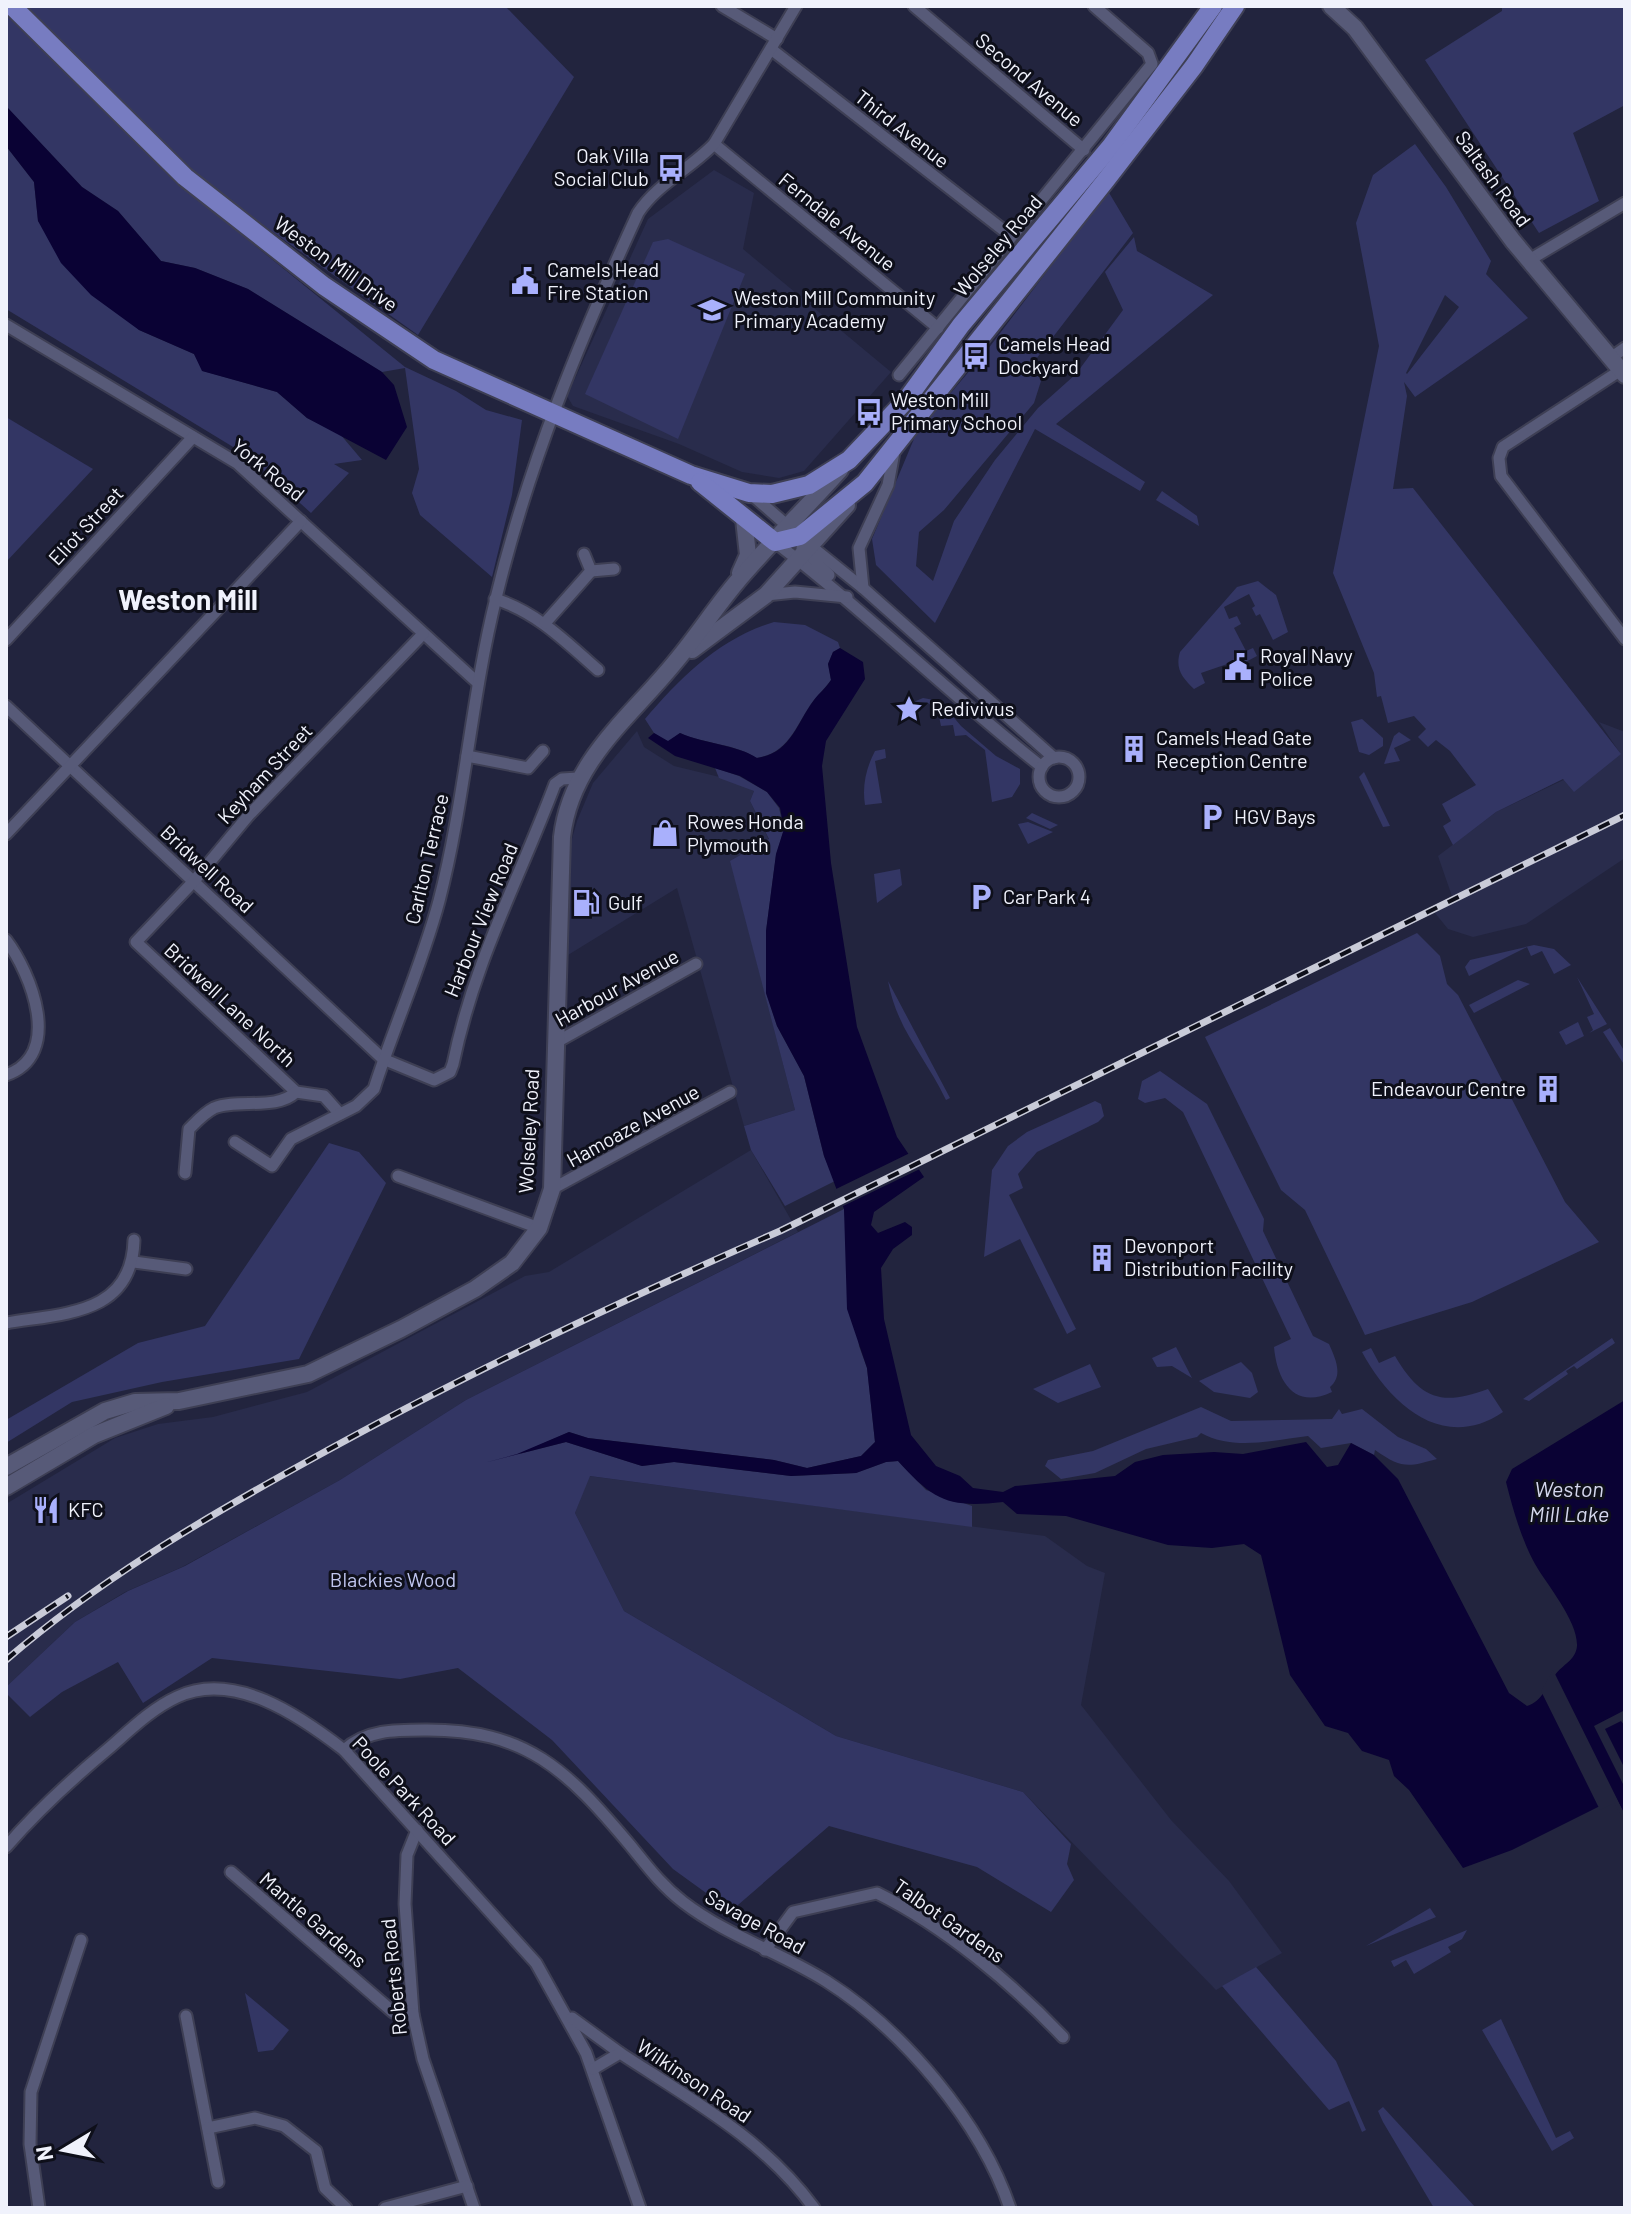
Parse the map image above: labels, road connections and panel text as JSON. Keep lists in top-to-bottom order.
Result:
{
  "streets": {
    "main road": ["Wolseley Road", "Weston Mill Drive"],
    "street": [
      "Second Avenue",
      "Third Avenue",
      "Saltash Road",
      "Ferndale Avenue",
      "York Road",
      "Eliot Street",
      "Keyham Street",
      "Carlton Terrace",
      "Bridwell Road",
      "Harbour View Road",
      "Harbour Avenue",
      "Bridwell Lane North",
      "Hamoaze Avenue",
      "Poole Park Road",
      "Mantle Gardens",
      "Talbot Gardens",
      "Savage Road",
      "Roberts Road",
      "Wilkinson Road"
    ]
  },
  "crossings": [
    ["Second Avenue", "Wolseley Road"],
    ["Third Avenue", "Wolseley Road"],
    ["Third Avenue", "Carlton Terrace"],
    ["Ferndale Avenue", "Wolseley Road"],
    ["Ferndale Avenue", "Carlton Terrace"],
    ["Wolseley Road", "Weston Mill Drive"],
    ["Wolseley Road", "Harbour View Road"],
    ["Wolseley Road", "Harbour Avenue"],
    ["Wolseley Road", "Hamoaze Avenue"],
    ["Weston Mill Drive", "Carlton Terrace"],
    ["York Road", "Eliot Street"],
    ["York Road", "Keyham Street"],
    ["York Road", "Carlton Terrace"],
    ["Keyham Street", "Bridwell Road"],
    ["Keyham Street", "Bridwell Lane North"],
    ["Carlton Terrace", "Bridwell Road"],
    ["Carlton Terrace", "Harbour View Road"],
    ["Carlton Terrace", "Bridwell Lane North"],
    ["Bridwell Road", "Harbour View Road"],
    ["Poole Park Road", "Savage Road"],
    ["Poole Park Road", "Roberts Road"],
    ["Poole Park Road", "Wilkinson Road"],
    ["Mantle Gardens", "Roberts Road"],
    ["Talbot Gardens", "Savage Road"]
  ],
  "districts": ["Weston Mill"],
  "water": ["Weston Mill Lake"],
  "parks": ["Blackies Wood"],
  "places": {
    "bus stop": ["Oak Villa Social Club", "Camels Head Dockyard", "Weston Mill Primary School"],
    "public building": ["Camels Head Fire Station", "Royal Navy Police"],
    "school or university": ["Weston Mill Community Primary Academy"],
    "place": ["Redivivus"],
    "building": ["Camels Head Gate Reception Centre", "Endeavour Centre", "Devonport Distribution Facility"],
    "parking": ["HGV Bays", "Car Park 4"],
    "shop": ["Rowes Honda Plymouth"],
    "fuel station": ["Gulf"],
    "restaurant": ["KFC"]
  },
  "north": "left"
}
